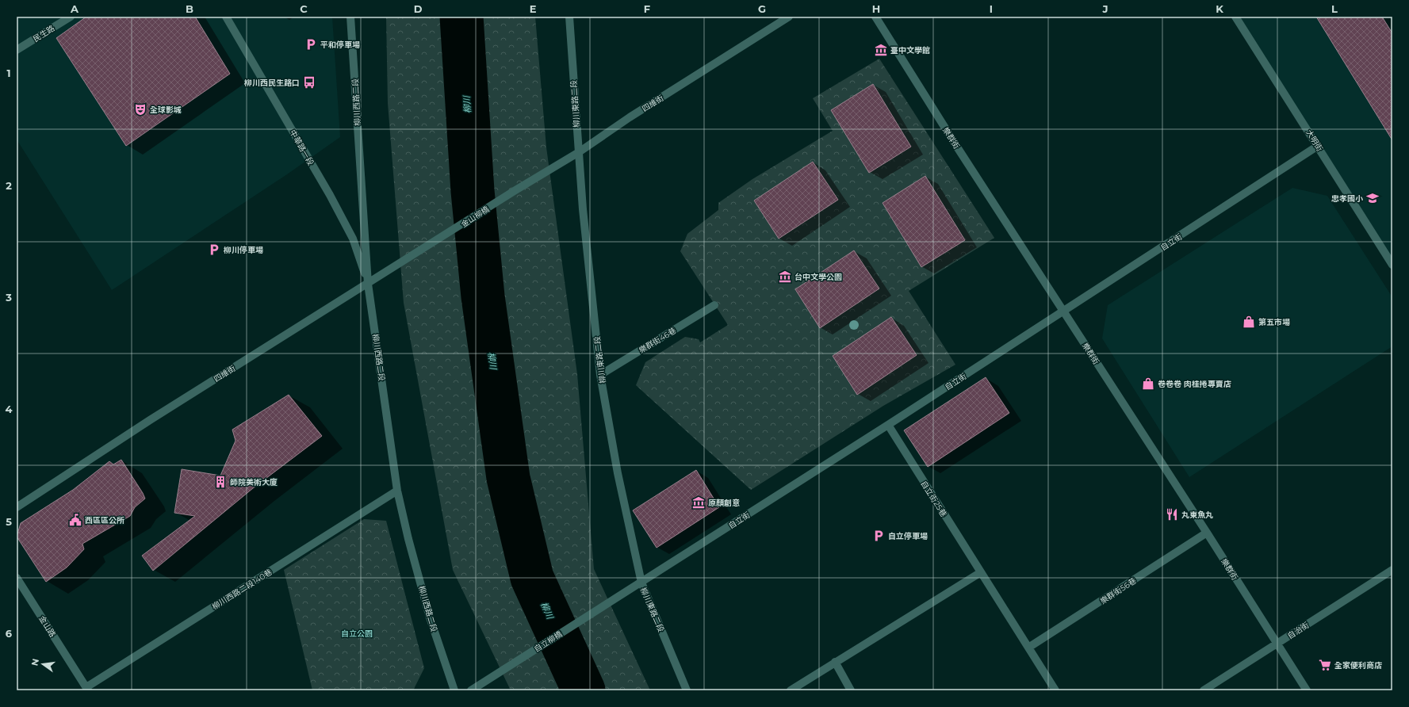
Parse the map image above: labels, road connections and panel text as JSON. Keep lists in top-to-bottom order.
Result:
{
  "streets": {
    "street": [
      "民生路",
      "柳川西路二段",
      "四維街",
      "柳川東路二段",
      "樂群街",
      "大明街",
      "中華路一段",
      "金山柳橋",
      "自立街",
      "樂群街46巷",
      "自立街25巷",
      "柳川西路二段140巷",
      "樂群街56巷",
      "金山路",
      "自治街",
      "自立柳橋"
    ]
  },
  "crossings": [
    ["柳川西路二段", "四維街"],
    ["柳川西路二段", "中華路一段"],
    ["柳川西路二段", "柳川西路二段140巷"],
    ["四維街", "柳川東路二段"],
    ["四維街", "中華路一段"],
    ["四維街", "金山柳橋"],
    ["柳川東路二段", "自立街"],
    ["柳川東路二段", "樂群街46巷"],
    ["樂群街", "自立街"],
    ["樂群街", "樂群街56巷"],
    ["樂群街", "自治街"],
    ["大明街", "自立街"],
    ["自立街", "自立街25巷"],
    ["自立街", "自立柳橋"],
    ["自立街25巷", "樂群街56巷"],
    ["柳川西路二段140巷", "金山路"]
  ],
  "water": ["柳川"],
  "parks": ["自立公園"],
  "places": {
    "parking": ["平和停車場", "柳川停車場", "自立停車場"],
    "museum": ["臺中文學館", "台中文學公園", "原顏創意"],
    "bus stop": ["柳川西民生路口"],
    "theatre": ["全球影城"],
    "school or university": ["忠孝國小"],
    "shop": ["第五市場", "卷卷卷 肉桂捲專賣店"],
    "building": ["師院美術大廈"],
    "restaurant": ["丸東魚丸"],
    "public building": ["西區區公所"],
    "supermarket": ["全家便利商店"]
  },
  "north": "left",
  "grid": {
    "columns": [
      "A",
      "B",
      "C",
      "D",
      "E",
      "F",
      "G",
      "H",
      "I",
      "J",
      "K",
      "L"
    ],
    "rows": [
      "1",
      "2",
      "3",
      "4",
      "5",
      "6"
    ]
  }
}
